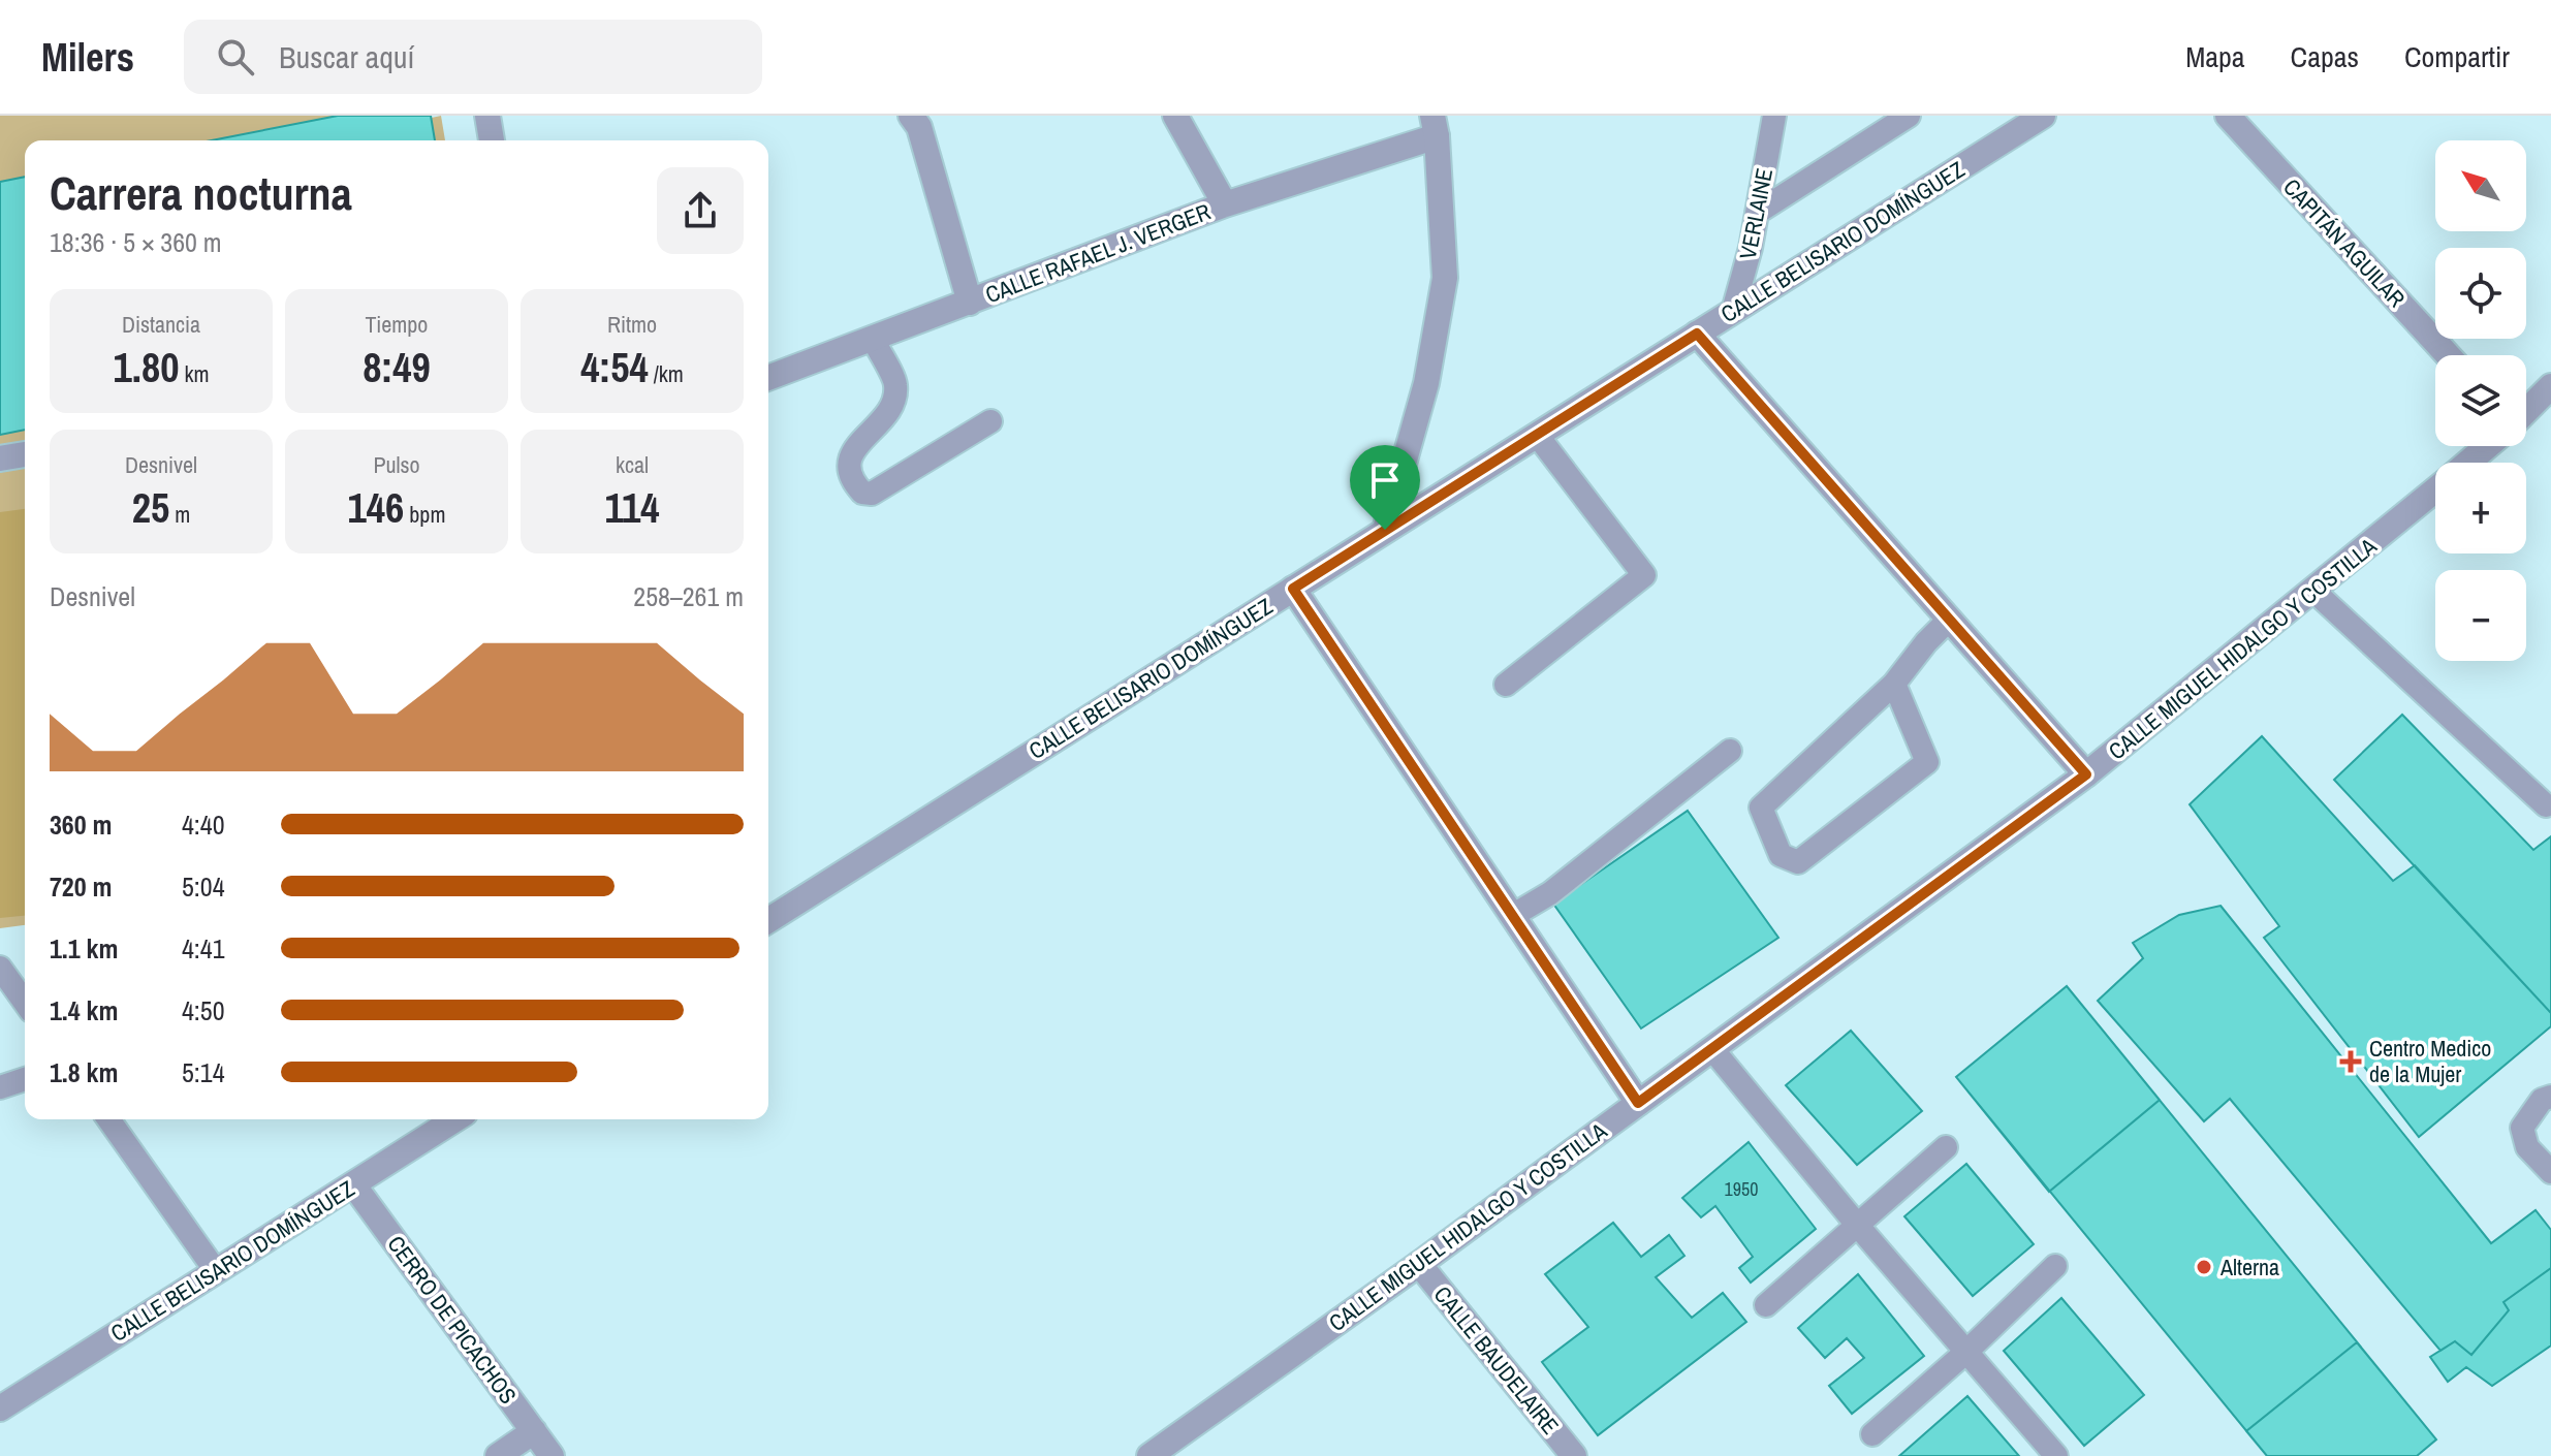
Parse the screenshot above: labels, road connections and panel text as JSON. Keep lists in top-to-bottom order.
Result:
{
  "streets": {
    "street": [
      "CALLE BELISARIO DOMÍNGUEZ",
      "CAPITÁN AGUILAR",
      "CALLE RAFAEL J. VERGER",
      "CALLE MIGUEL HIDALGO Y COSTILLA",
      "CERRO DE PICACHOS",
      "CALLE BAUDELAIRE"
    ],
    "lane": ["VERLAINE"]
  },
  "crossings": [
    ["VERLAINE", "CALLE BELISARIO DOMÍNGUEZ"],
    ["CALLE BELISARIO DOMÍNGUEZ", "CERRO DE PICACHOS"],
    ["CALLE MIGUEL HIDALGO Y COSTILLA", "CALLE BAUDELAIRE"]
  ],
  "places": {
    "health": ["Centro Medico de la Mujer"],
    "other": ["Alterna"]
  },
  "house_numbers": ["1950"],
  "north": "top left",
  "page": {
    "header": "Milers",
    "search": "Buscar aquí",
    "nav": ["Mapa", "Capas", "Compartir"],
    "map_buttons": ["+", "−"],
    "heading": ["Carrera nocturna", "18:36 · 5 × 360 m"],
    "stats": [
      ["Distancia", "1.80 km"],
      ["Tiempo", "8:49"],
      ["Ritmo", "4:54 /km"],
      ["Desnivel", "25 m"],
      ["Pulso", "146 bpm"],
      ["kcal", "114"]
    ],
    "chart": ["Desnivel", "258–261 m"],
    "list": [
      {
        "name": "360 m",
        "note": "4:40"
      },
      {
        "name": "720 m",
        "note": "5:04"
      },
      {
        "name": "1.1 km",
        "note": "4:41"
      },
      {
        "name": "1.4 km",
        "note": "4:50"
      },
      {
        "name": "1.8 km",
        "note": "5:14"
      }
    ]
  }
}
